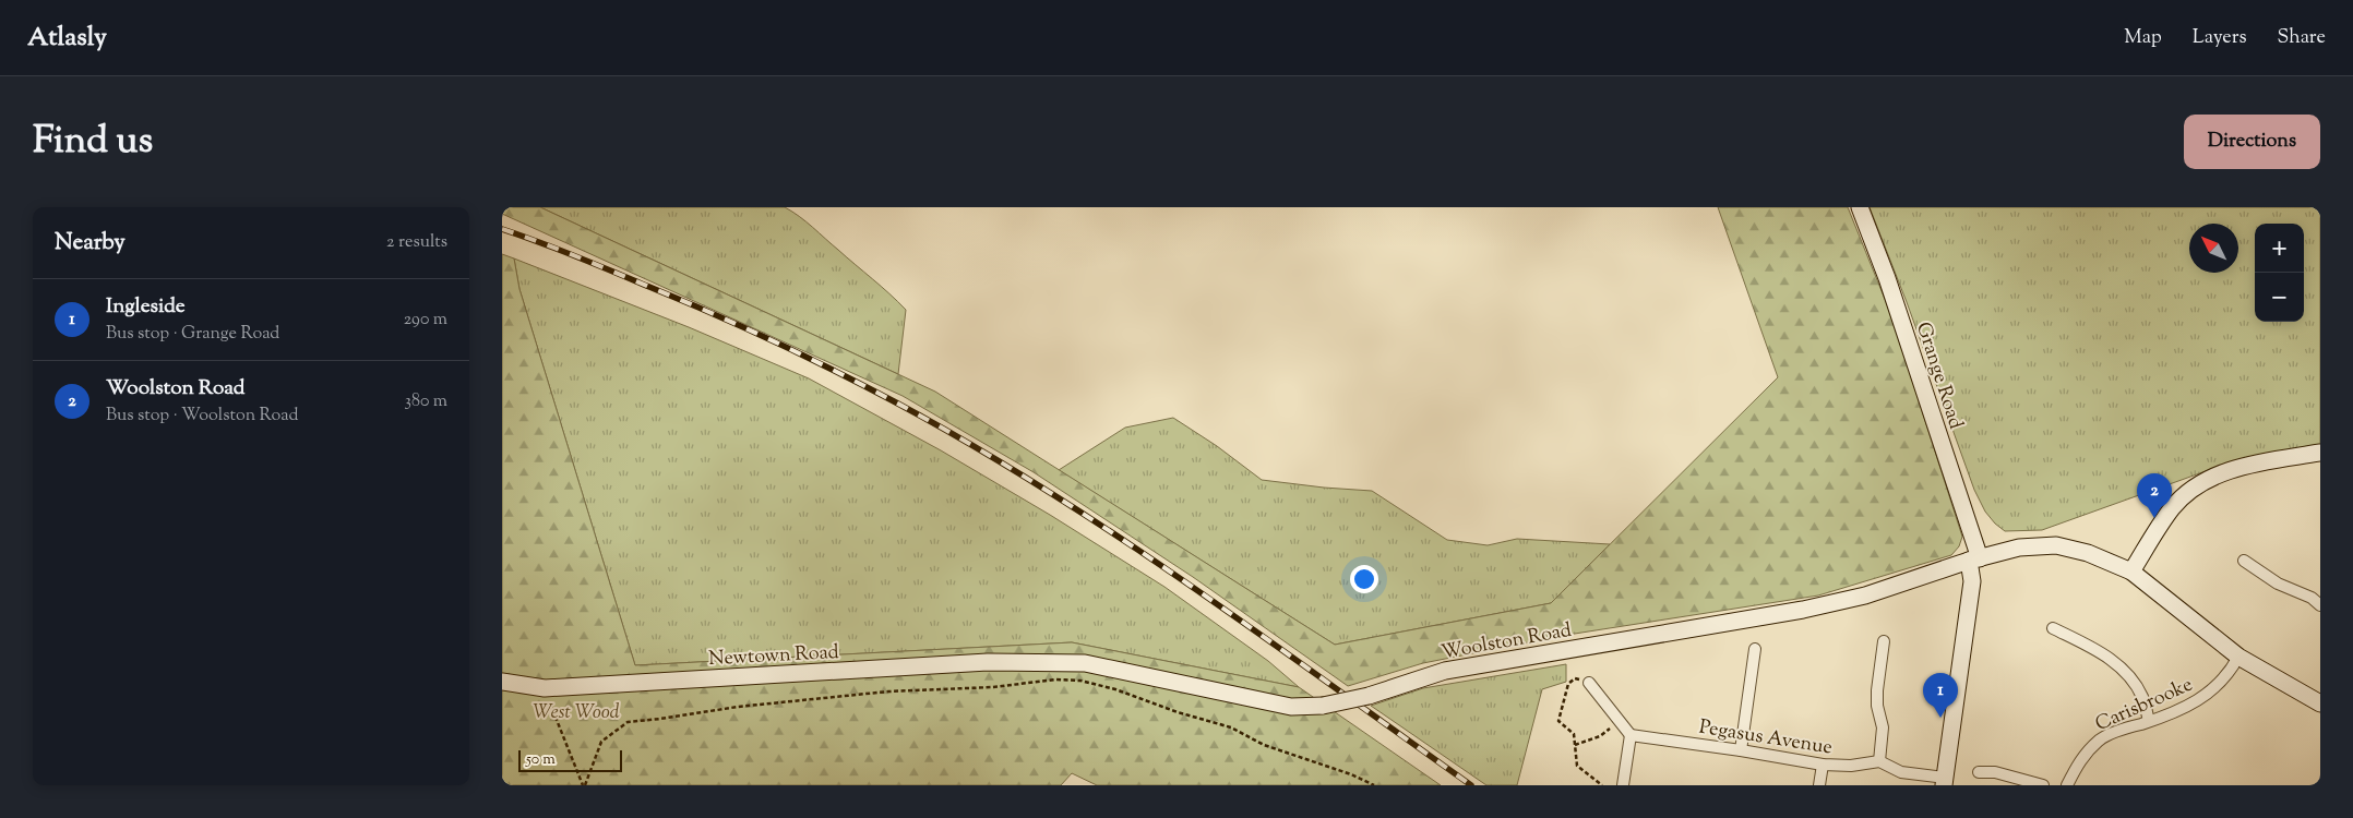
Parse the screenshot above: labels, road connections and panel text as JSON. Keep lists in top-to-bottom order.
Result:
{
  "streets": {
    "street": [
      "Grange Road",
      "Woolston Road",
      "Newtown Road",
      "Carisbrooke",
      "Pegasus Avenue"
    ]
  },
  "crossings": [
    ["Grange Road", "Woolston Road"],
    ["Woolston Road", "Newtown Road"],
    ["Woolston Road", "Carisbrooke"]
  ],
  "parks": ["West Wood"],
  "scale_bar": "50 m",
  "north": "top left",
  "page": {
    "header": "Atlasly",
    "nav": ["Map", "Layers", "Share"],
    "title": "Find us",
    "buttons": "Directions",
    "heading": ["Nearby", "2 results"],
    "map_buttons": ["+", "−"],
    "list": [
      {
        "mark": "1",
        "name": "Ingleside",
        "note": "Bus stop · Grange Road",
        "value": "290 m"
      },
      {
        "mark": "2",
        "name": "Woolston Road",
        "note": "Bus stop · Woolston Road",
        "value": "380 m"
      }
    ],
    "pins": ["2", "1"],
    "scale": "50 m"
  }
}
